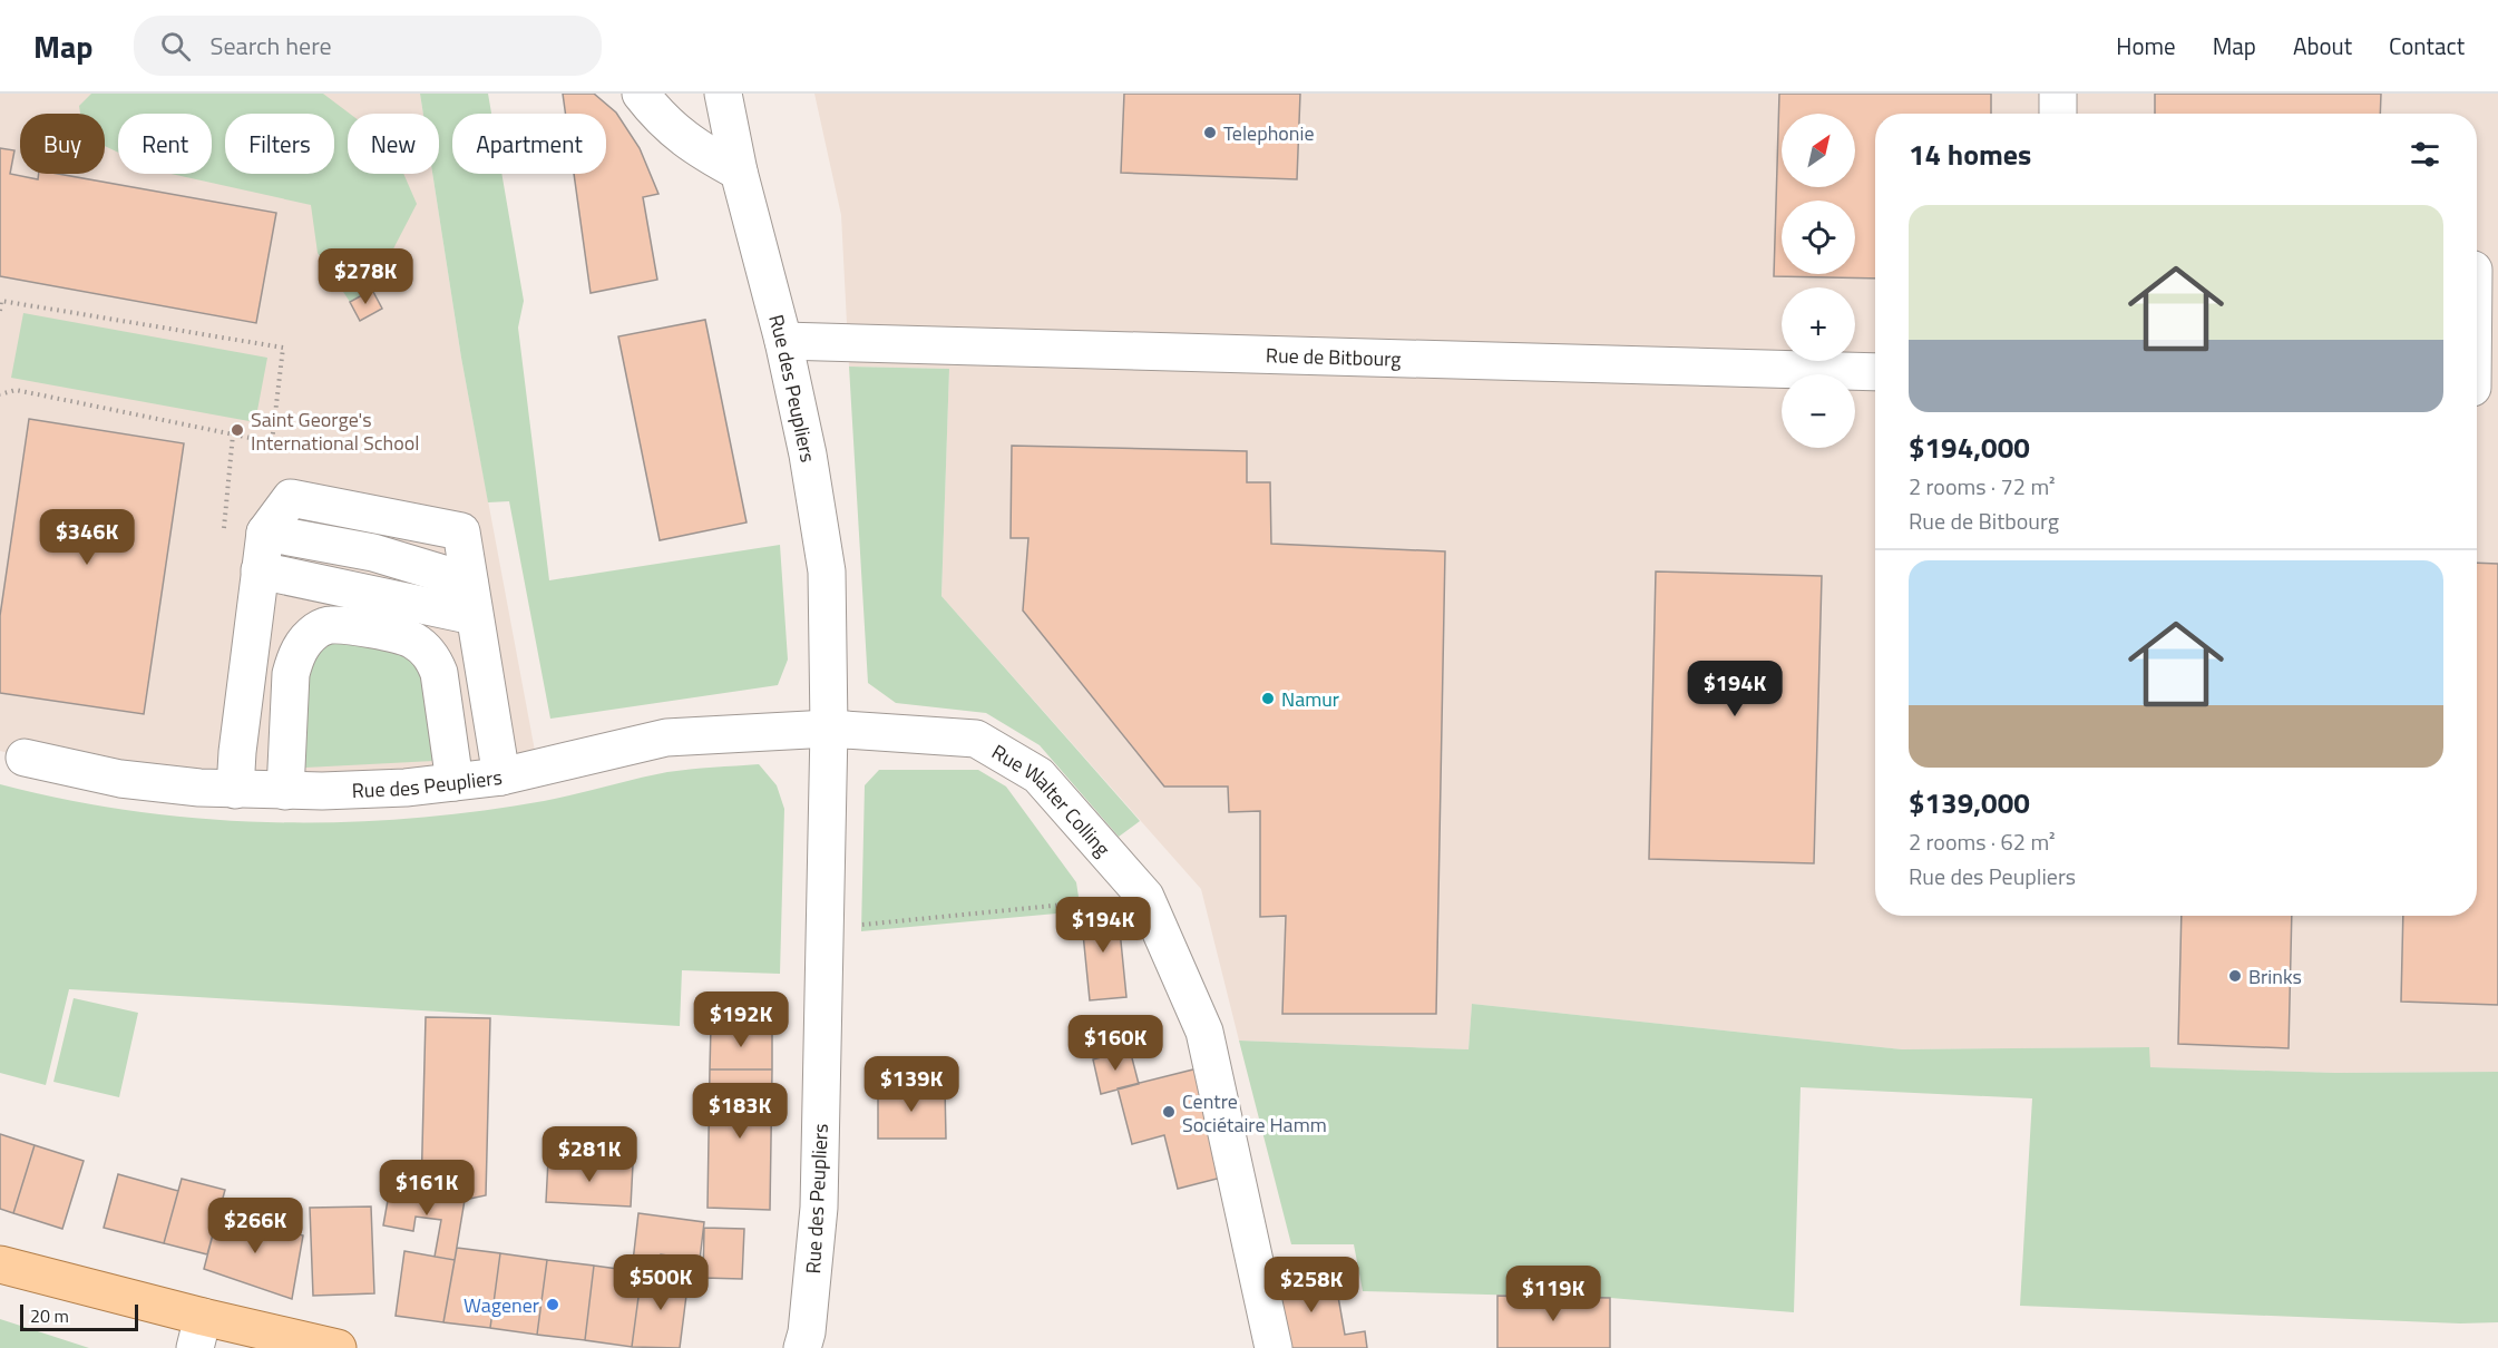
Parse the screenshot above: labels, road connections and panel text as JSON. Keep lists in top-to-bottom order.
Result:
{
  "streets": {
    "street": ["Rue de Bitbourg", "Rue des Peupliers", "Rue Walter Colling"]
  },
  "crossings": [
    ["Rue de Bitbourg", "Rue des Peupliers"],
    ["Rue des Peupliers", "Rue Walter Colling"]
  ],
  "places": [
    "Telephonie",
    "Saint George's International School",
    "Namur",
    "Brinks",
    "Centre Sociétaire Hamm",
    "Wagener"
  ],
  "scale_bar": "20 m",
  "north": "top right",
  "page": {
    "header": "Map",
    "search": "Search here",
    "nav": [
      "Home",
      "Map",
      "About",
      "Contact"
    ],
    "map_buttons": ["+", "−"],
    "chip": [
      "Buy",
      "Rent",
      "Filters",
      "New",
      "Apartment"
    ],
    "heading": "14 homes",
    "list": [
      {
        "name": "$194,000",
        "note": "2 rooms · 72 m² · Rue de Bitbourg"
      },
      {
        "name": "$139,000",
        "note": "2 rooms · 62 m² · Rue des Peupliers"
      }
    ],
    "price": [
      "$278K",
      "$346K",
      "$194K",
      "$194K",
      "$192K",
      "$160K",
      "$139K",
      "$183K",
      "$281K",
      "$161K",
      "$266K",
      "$500K",
      "$258K",
      "$119K"
    ],
    "scale": "20 m"
  }
}
